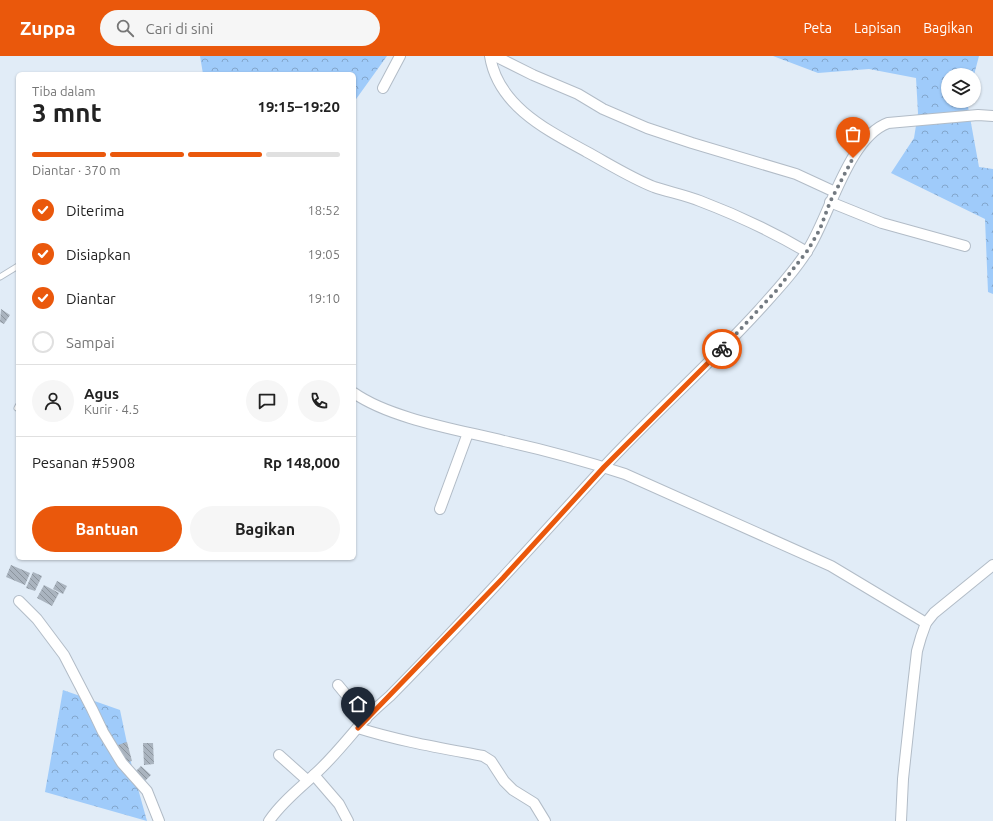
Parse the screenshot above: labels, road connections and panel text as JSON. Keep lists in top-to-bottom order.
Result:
{
  "page": {
    "header": "Zuppa",
    "search": "Cari di sini",
    "nav": ["Peta", "Lapisan", "Bagikan"],
    "heading": ["3 mnt", "Tiba dalam", "19:15–19:20"],
    "panel": [
      "Agus",
      "Kurir · 4.5",
      "Pesanan #5908",
      "Rp 148,000"
    ],
    "bar": "Diantar · 370 m",
    "list": [
      ["Diterima", "18:52"],
      ["Disiapkan", "19:05"],
      ["Diantar", "19:10"],
      "Sampai"
    ],
    "buttons": ["Bantuan", "Bagikan"]
  }
}
